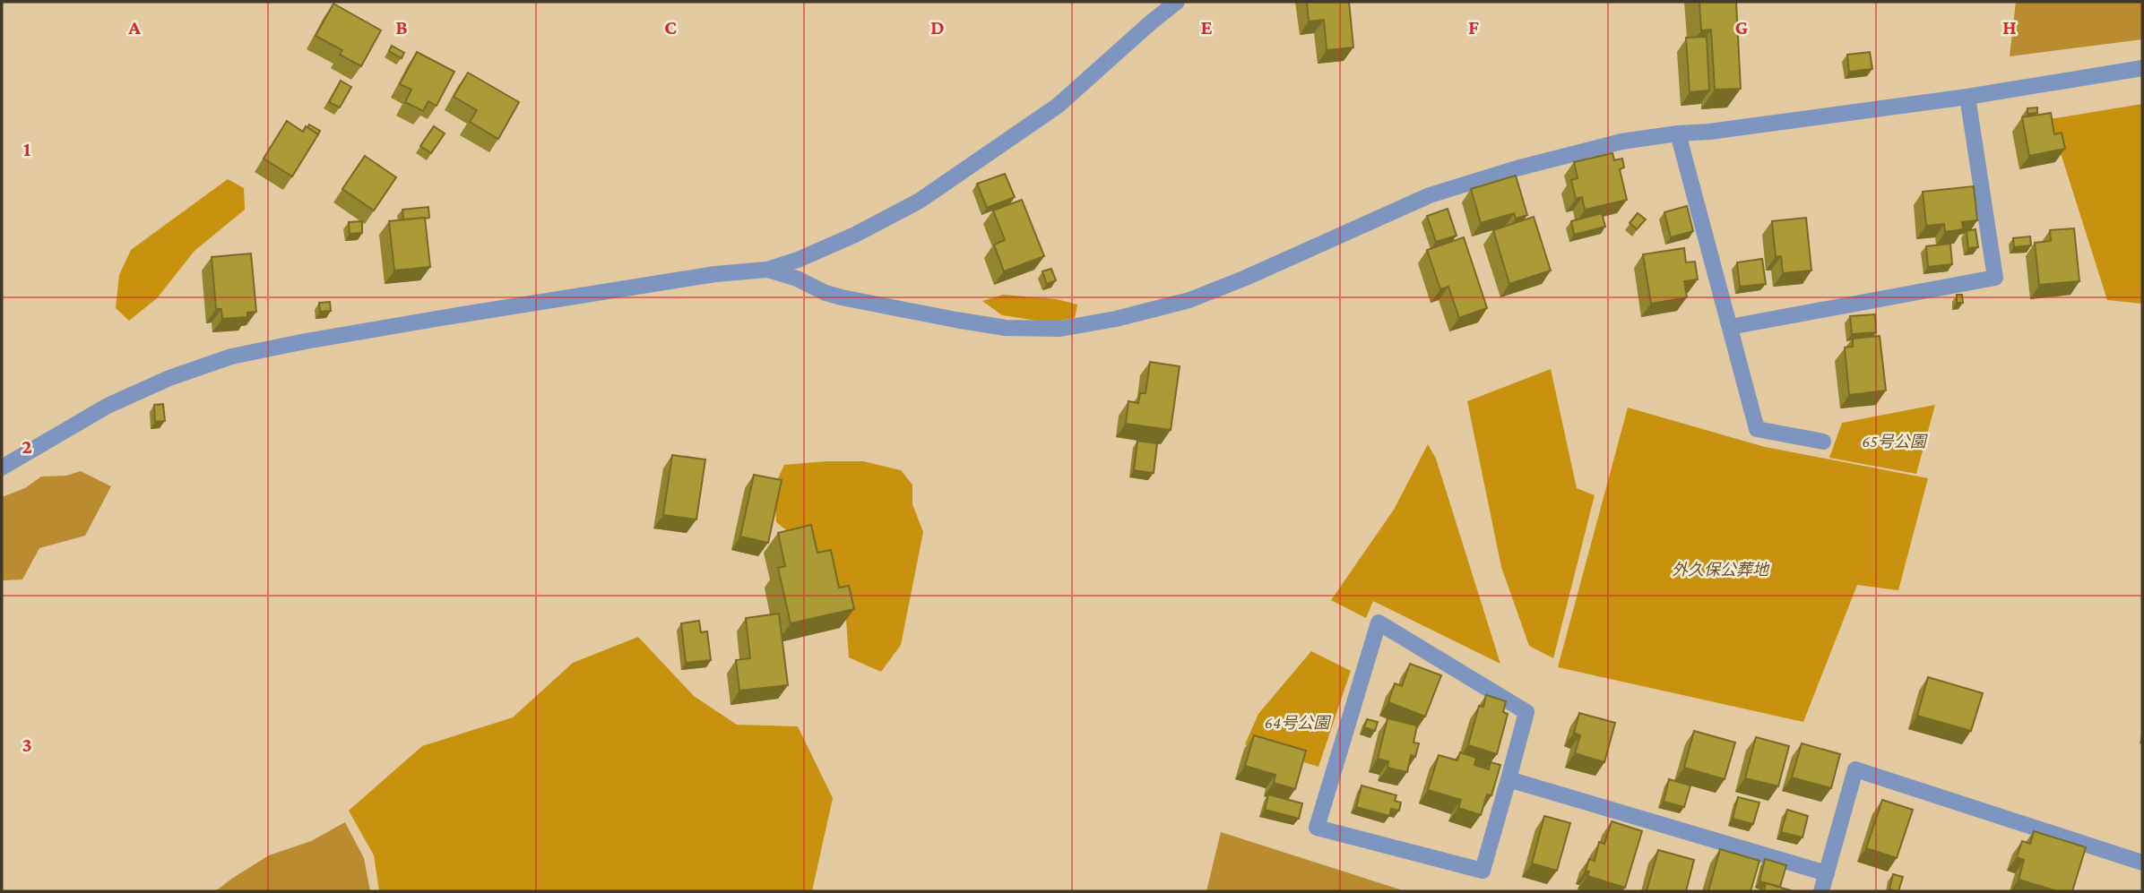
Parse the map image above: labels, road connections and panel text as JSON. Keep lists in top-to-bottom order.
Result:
{
  "parks": ["65号公園", "外久保公葬地", "64号公園"],
  "grid": {
    "columns": [
      "A",
      "B",
      "C",
      "D",
      "E",
      "F",
      "G",
      "H"
    ],
    "rows": ["1", "2", "3"]
  }
}
